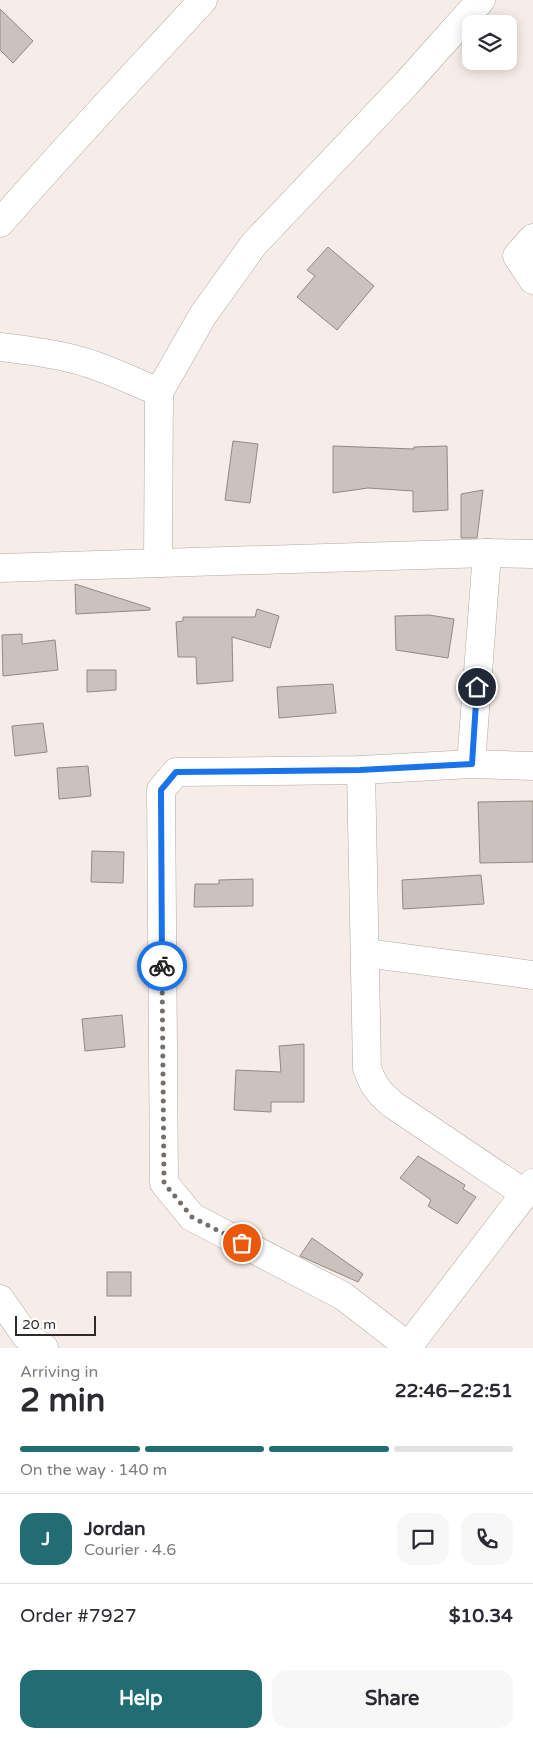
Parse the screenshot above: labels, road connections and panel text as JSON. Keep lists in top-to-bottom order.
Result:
{
  "scale_bar": "20 m",
  "page": {
    "scale": "20 m",
    "heading": ["2 min", "Arriving in", "22:46–22:51"],
    "panel": [
      "Jordan",
      "Courier · 4.6",
      "Order #7927",
      "$10.34"
    ],
    "bar": "On the way · 140 m",
    "round": "J",
    "buttons": ["Help", "Share"]
  }
}
